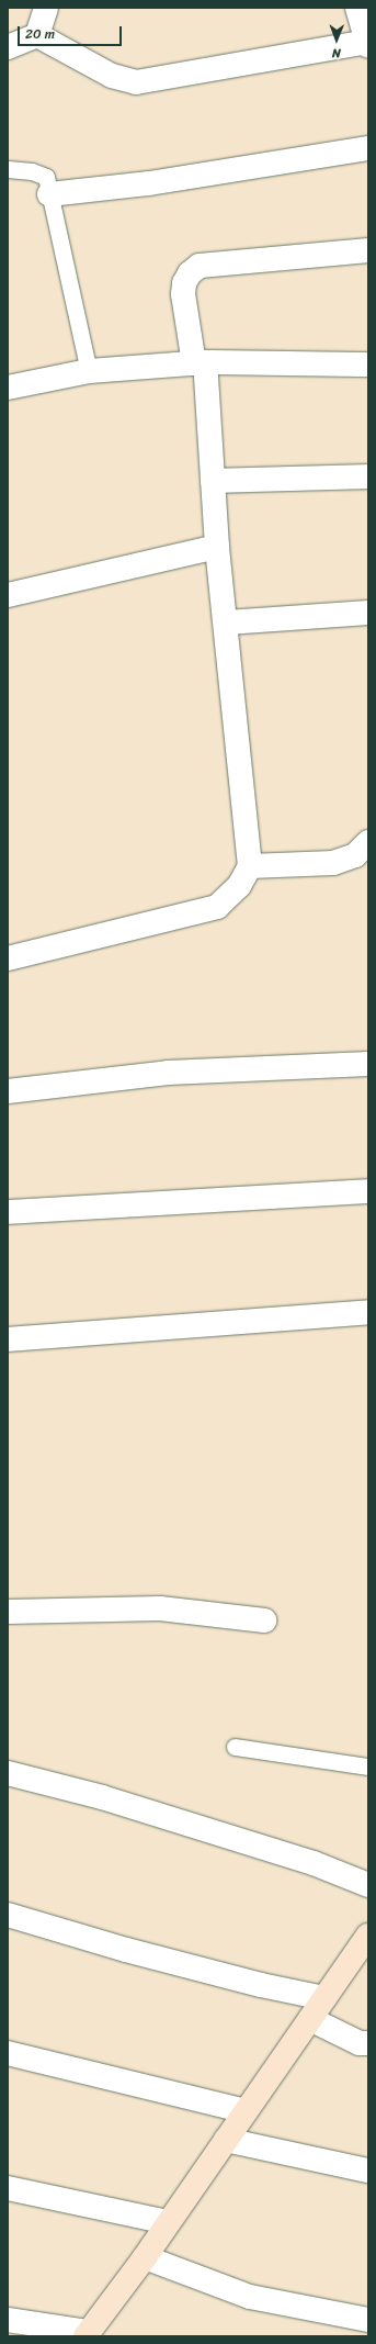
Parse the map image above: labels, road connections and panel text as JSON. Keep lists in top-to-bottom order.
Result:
{
  "scale_bar": "20 m",
  "north": "bottom"
}
